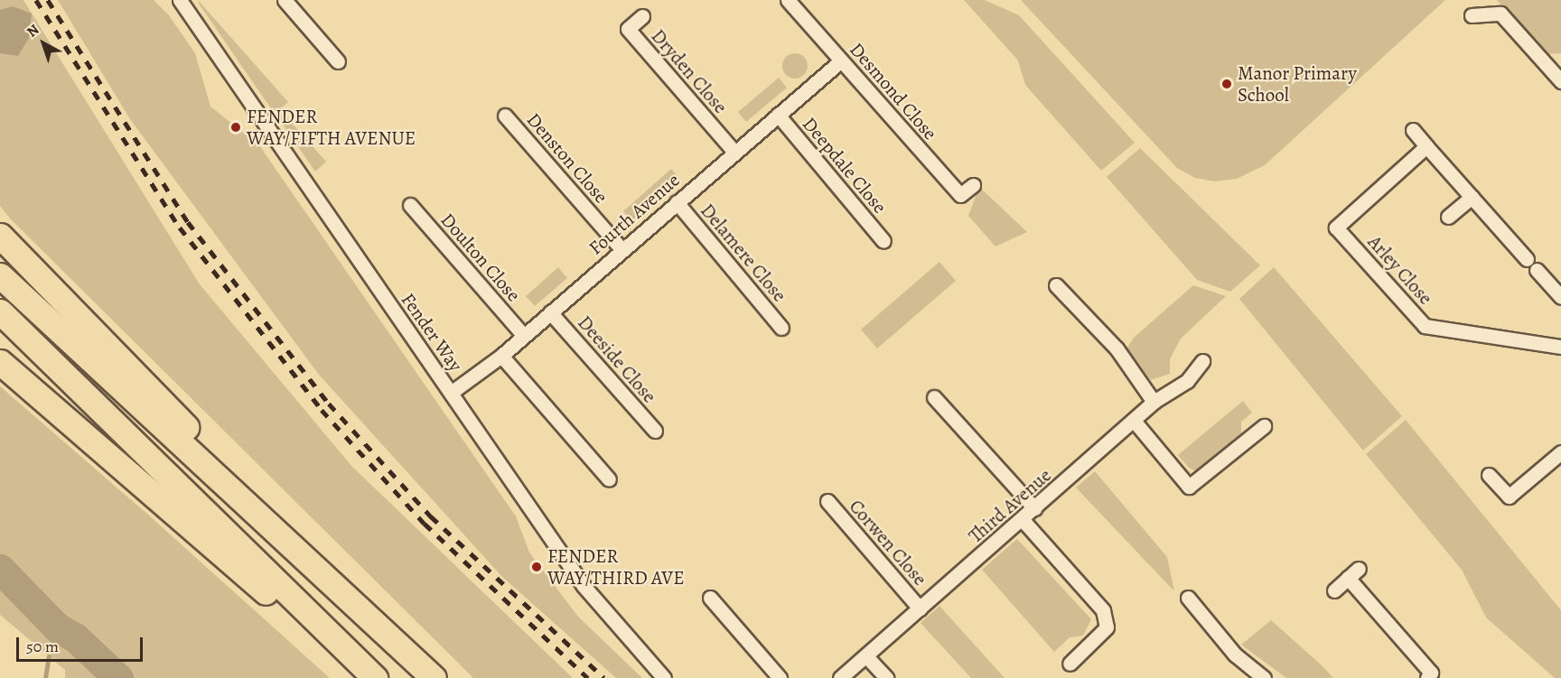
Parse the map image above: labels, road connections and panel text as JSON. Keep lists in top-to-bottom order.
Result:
{
  "streets": {
    "street": [
      "Dryden Close",
      "Desmond Close",
      "Denston Close",
      "Deepdale Close",
      "Fourth Avenue",
      "Delamere Close",
      "Doulton Close",
      "Arley Close",
      "Fender Way",
      "Deeside Close",
      "Third Avenue",
      "Corwen Close"
    ]
  },
  "crossings": [
    ["Dryden Close", "Fourth Avenue"],
    ["Desmond Close", "Fourth Avenue"],
    ["Denston Close", "Fourth Avenue"],
    ["Deepdale Close", "Fourth Avenue"],
    ["Fourth Avenue", "Delamere Close"],
    ["Fourth Avenue", "Doulton Close"],
    ["Fourth Avenue", "Fender Way"],
    ["Fourth Avenue", "Deeside Close"],
    ["Third Avenue", "Corwen Close"]
  ],
  "places": ["Manor Primary School", "FENDER WAY/FIFTH AVENUE", "FENDER WAY/THIRD AVE"],
  "scale_bar": "50 m",
  "north": "top left"
}
